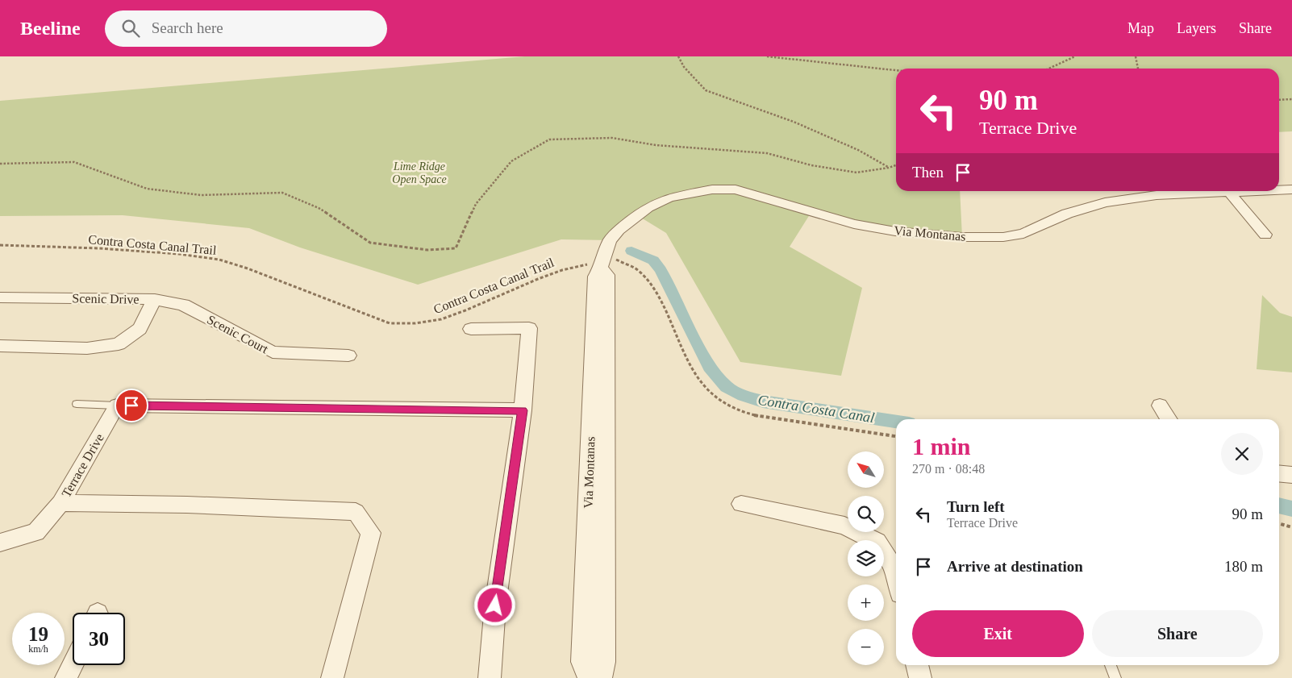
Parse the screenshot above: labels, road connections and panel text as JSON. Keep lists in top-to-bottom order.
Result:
{
  "streets": {
    "street": [
      "Via Montanas",
      "Scenic Drive",
      "Scenic Court",
      "Terrace Drive"
    ],
    "path": ["Contra Costa Canal Trail"]
  },
  "crossings": [
    ["Via Montanas", "Contra Costa Canal Trail"],
    ["Scenic Drive", "Scenic Court"]
  ],
  "water": ["Contra Costa Canal"],
  "parks": ["Lime Ridge Open Space"],
  "north": "top left",
  "page": {
    "header": "Beeline",
    "search": "Search here",
    "nav": ["Map", "Layers", "Share"],
    "turn": ["90 m", "Terrace Drive"],
    "then": "Then",
    "heading": ["1 min", "270 m · 08:48"],
    "map_buttons": ["+", "−"],
    "list": [
      {
        "name": "Turn left",
        "note": "Terrace Drive",
        "value": "90 m"
      },
      {
        "name": "Arrive at destination",
        "value": "180 m"
      }
    ],
    "buttons": ["Exit", "Share"],
    "speed": "19 km/h",
    "limit": "30"
  }
}
